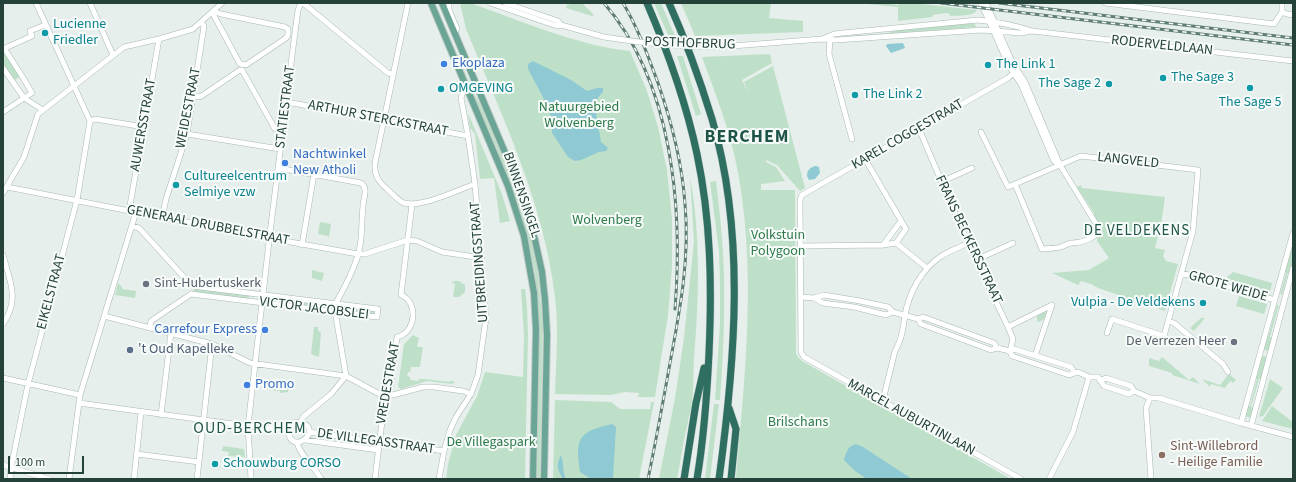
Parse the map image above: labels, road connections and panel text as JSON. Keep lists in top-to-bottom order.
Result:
{
  "streets": {
    "main road": ["BINNENSINGEL"],
    "street": [
      "POSTHOFBRUG",
      "RODERVELDLAAN",
      "STATIESTRAAT",
      "WEIDESTRAAT",
      "ARTHUR STERCKSTRAAT",
      "AUWERSSTRAAT",
      "KAREL COGGESTRAAT",
      "LANGVELD",
      "GENERAAL DRUBBELSTRAAT",
      "FRANS BECKERSSTRAAT",
      "UITBREIDINGSTRAAT",
      "GROTE WEIDE",
      "EIKELSTRAAT",
      "VICTOR JACOBSLEI",
      "VREDESTRAAT",
      "MARCEL AUBURTINLAAN",
      "DE VILLEGASSTRAAT"
    ]
  },
  "crossings": [
    ["POSTHOFBRUG", "RODERVELDLAAN"],
    ["STATIESTRAAT", "ARTHUR STERCKSTRAAT"],
    ["STATIESTRAAT", "GENERAAL DRUBBELSTRAAT"],
    ["STATIESTRAAT", "VICTOR JACOBSLEI"],
    ["WEIDESTRAAT", "GENERAAL DRUBBELSTRAAT"],
    ["ARTHUR STERCKSTRAAT", "UITBREIDINGSTRAAT"],
    ["AUWERSSTRAAT", "GENERAAL DRUBBELSTRAAT"],
    ["KAREL COGGESTRAAT", "FRANS BECKERSSTRAAT"],
    ["LANGVELD", "GROTE WEIDE"],
    ["BINNENSINGEL", "UITBREIDINGSTRAAT"],
    ["GENERAAL DRUBBELSTRAAT", "EIKELSTRAAT"],
    ["GENERAAL DRUBBELSTRAAT", "VREDESTRAAT"],
    ["UITBREIDINGSTRAAT", "DE VILLEGASSTRAAT"],
    ["VREDESTRAAT", "DE VILLEGASSTRAAT"]
  ],
  "districts": ["BERCHEM", "DE VELDEKENS", "OUD-BERCHEM"],
  "parks": [
    "Natuurgebied Wolvenberg",
    "Wolvenberg",
    "Volkstuin Polygoon",
    "Brilschans",
    "De Villegaspark"
  ],
  "places": [
    "Lucienne Friedler",
    "Ekoplaza",
    "The Link 1",
    "The Sage 3",
    "The Sage 2",
    "The Sage 5",
    "OMGEVING",
    "The Link 2",
    "Nachtwinkel New Atholi",
    "Cultureelcentrum Selmiye vzw",
    "Sint-Hubertuskerk",
    "Vulpia - De Veldekens",
    "Carrefour Express",
    "De Verrezen Heer",
    "'t Oud Kapelleke",
    "Promo",
    "Sint-Willebrord - Heilige Familie",
    "Schouwburg CORSO"
  ],
  "scale_bar": "100 m"
}
